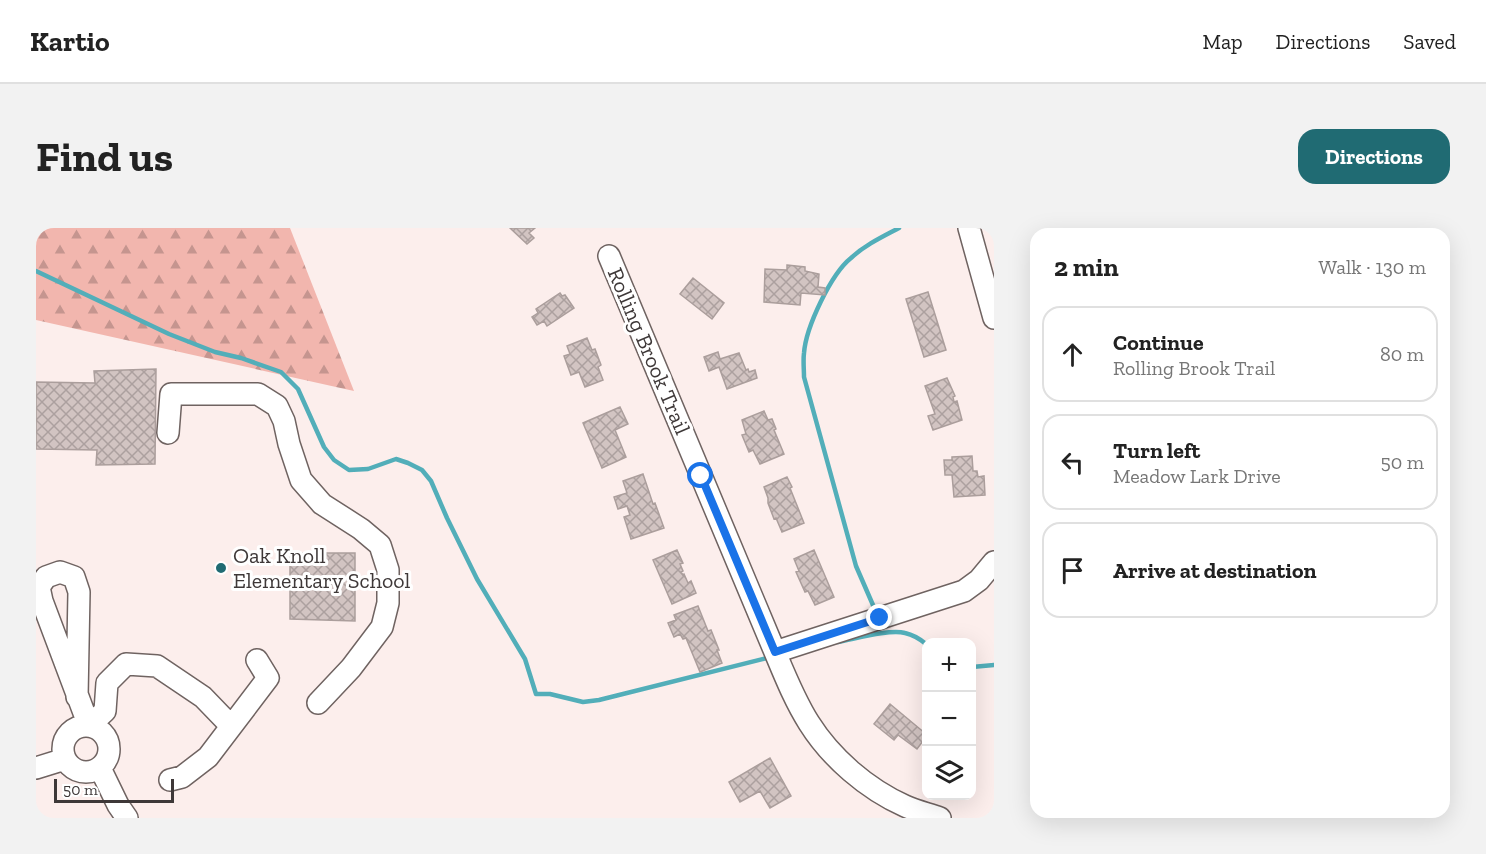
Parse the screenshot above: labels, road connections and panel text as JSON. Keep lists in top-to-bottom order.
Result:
{
  "streets": {
    "street": ["Rolling Brook Trail"]
  },
  "places": ["Oak Knoll Elementary School"],
  "scale_bar": "50 m",
  "page": {
    "header": "Kartio",
    "nav": ["Map", "Directions", "Saved"],
    "buttons": "Directions",
    "title": "Find us",
    "heading": ["2 min", "Walk · 130 m"],
    "list": [
      ["Continue", "Rolling Brook Trail", "80 m"],
      ["Turn left", "Meadow Lark Drive", "50 m"],
      "Arrive at destination"
    ],
    "map_buttons": ["+", "−"],
    "scale": "50 m"
  }
}
